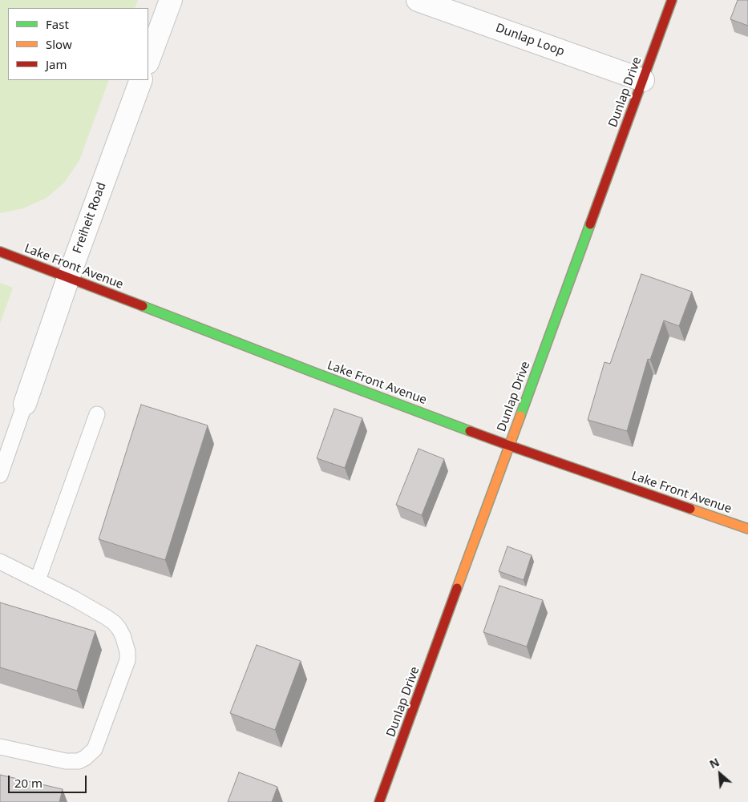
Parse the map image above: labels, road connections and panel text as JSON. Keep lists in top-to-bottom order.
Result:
{
  "streets": {
    "street": [
      "Dunlap Loop",
      "Dunlap Drive",
      "Freiheit Road",
      "Lake Front Avenue"
    ]
  },
  "crossings": [
    ["Dunlap Loop", "Dunlap Drive"],
    ["Dunlap Drive", "Lake Front Avenue"],
    ["Freiheit Road", "Lake Front Avenue"]
  ],
  "legend": ["Fast", "Slow", "Jam"],
  "scale_bar": "20 m",
  "north": "top left"
}
